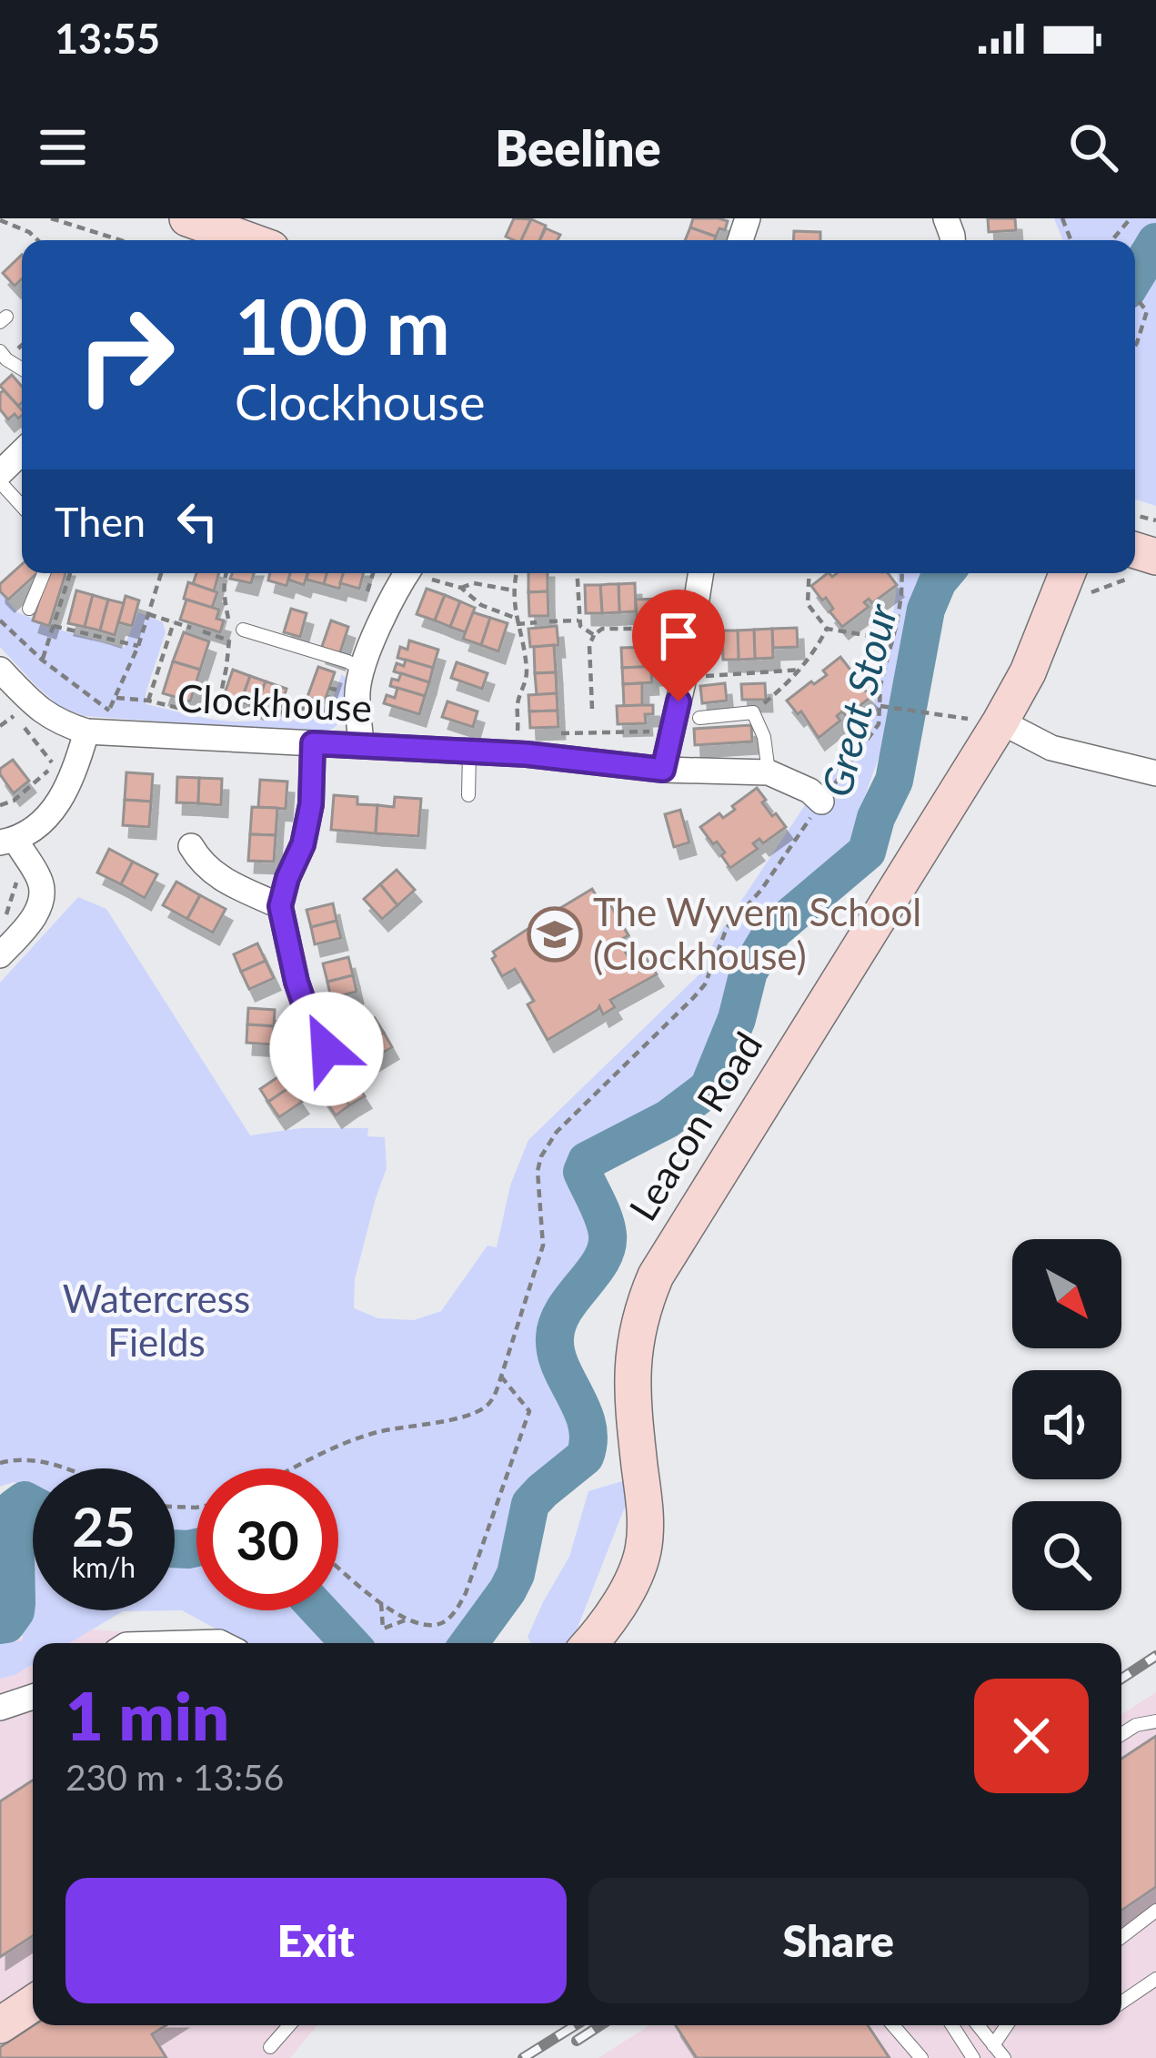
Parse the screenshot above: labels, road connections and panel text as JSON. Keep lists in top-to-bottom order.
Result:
{
  "streets": {
    "street": ["Clockhouse", "Leacon Road"]
  },
  "water": ["Great Stour"],
  "parks": ["Watercress Fields"],
  "places": {
    "school or university": ["The Wyvern School (Clockhouse)"]
  },
  "north": "bottom right",
  "page": {
    "status": "13:55",
    "header": "Beeline",
    "turn": ["100 m", "Clockhouse"],
    "then": "Then",
    "speed": "25 km/h",
    "limit": "30",
    "heading": ["1 min", "230 m · 13:56"],
    "buttons": ["Exit", "Share"]
  }
}
